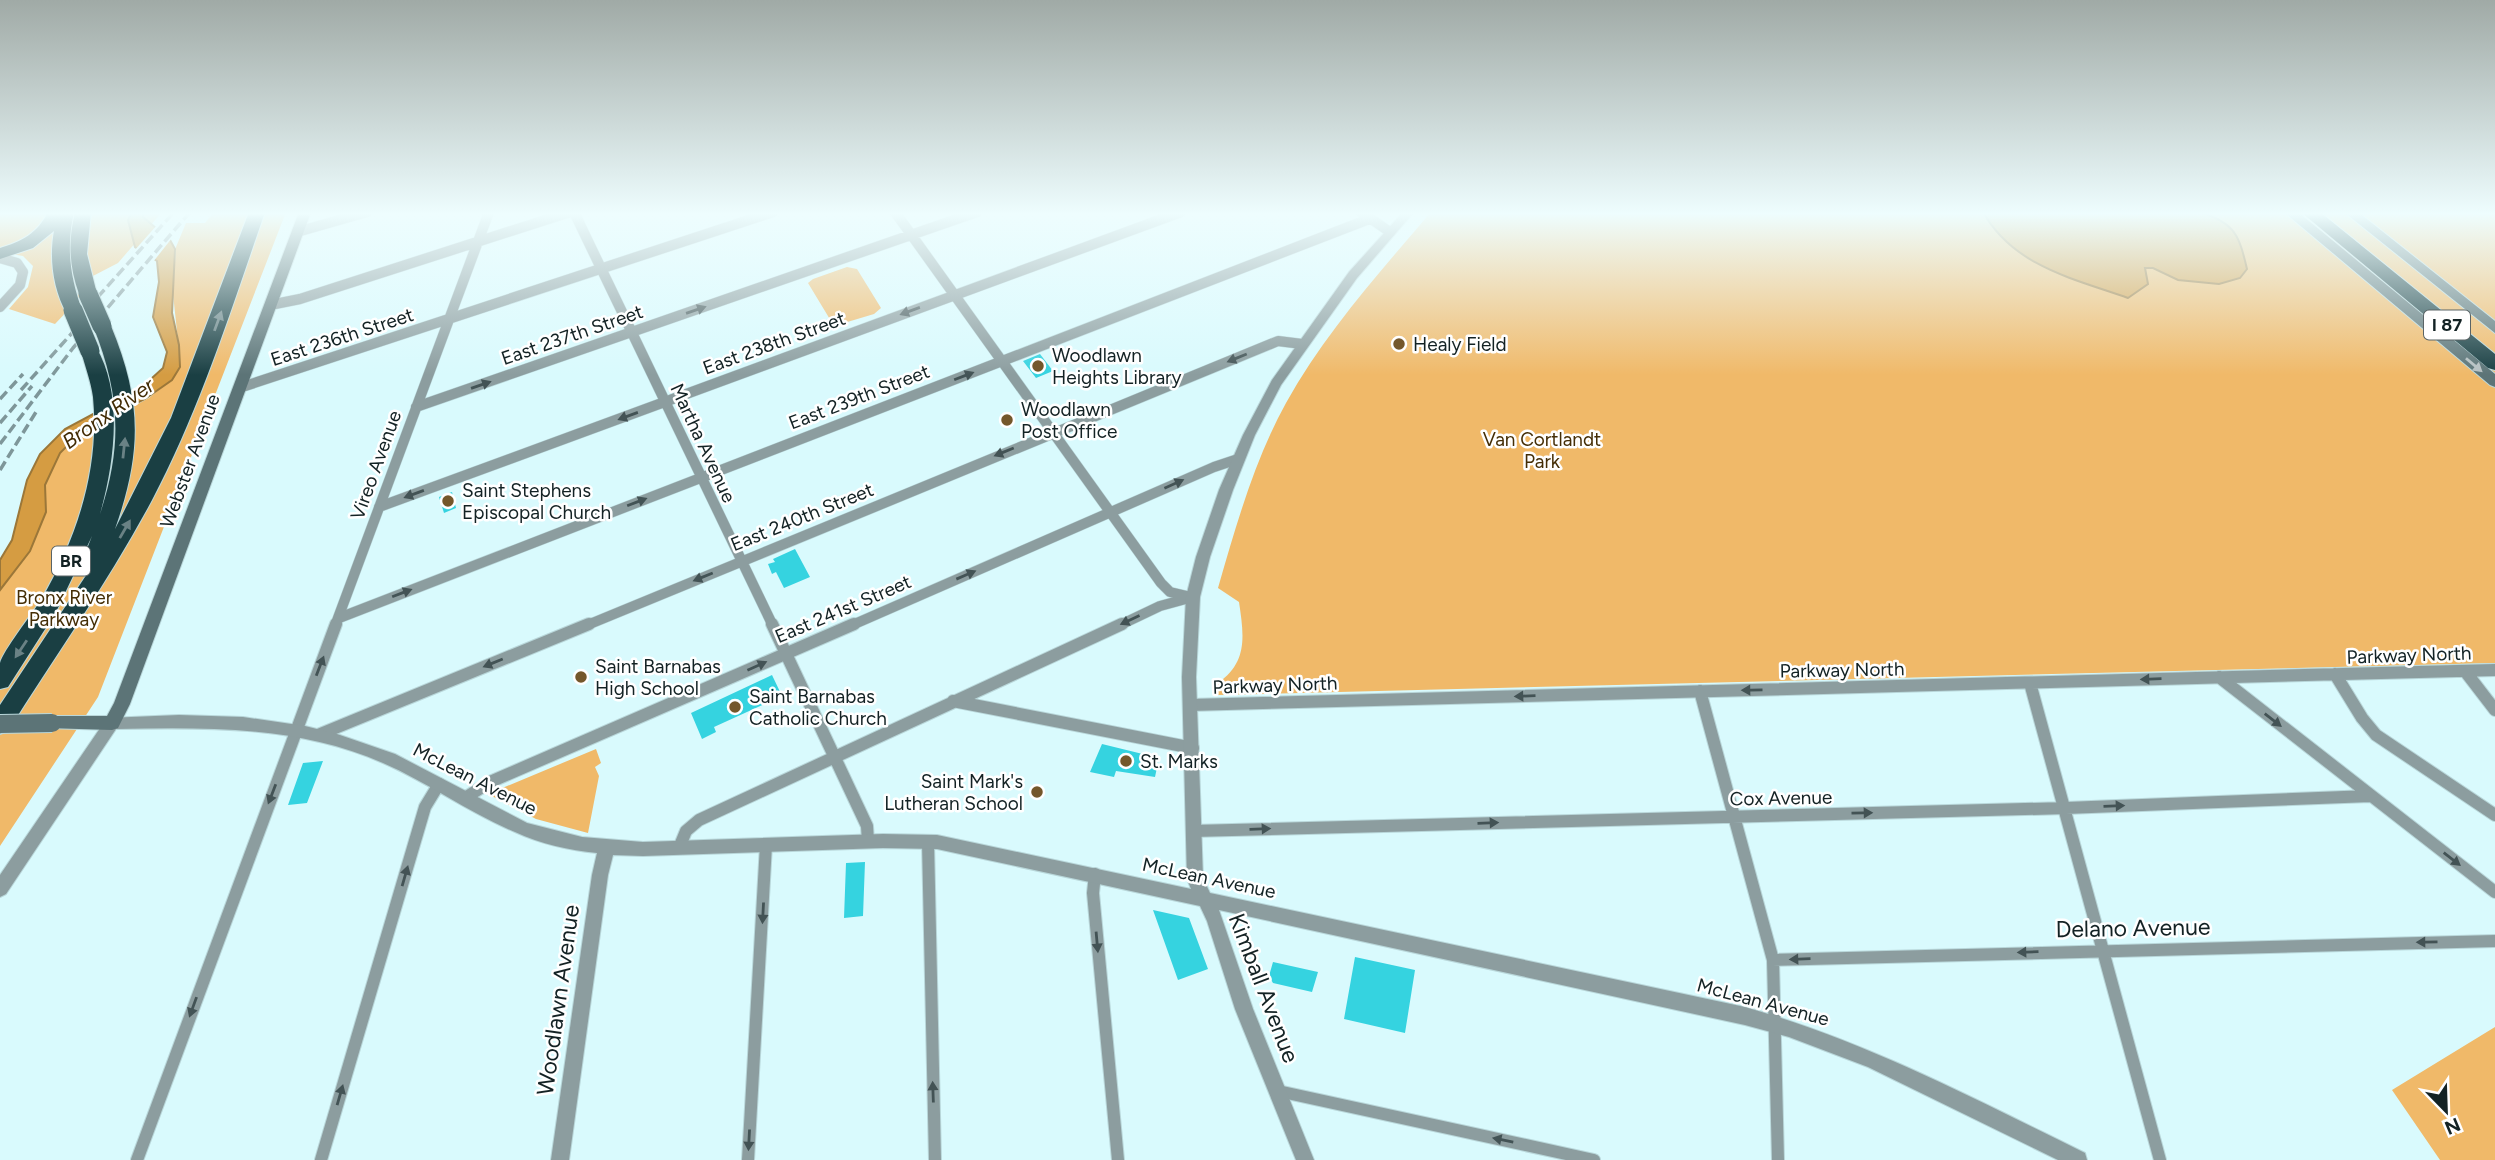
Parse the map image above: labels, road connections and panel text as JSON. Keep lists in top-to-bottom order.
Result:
{
  "streets": {
    "highway": ["I 87", "BR"],
    "main road": ["Webster Avenue"],
    "street": [
      "East 237th Street",
      "East 236th Street",
      "East 238th Street",
      "East 239th Street",
      "Martha Avenue",
      "Vireo Avenue",
      "East 240th Street",
      "East 241st Street",
      "Parkway North",
      "McLean Avenue",
      "Cox Avenue",
      "Delano Avenue",
      "Kimball Avenue",
      "Woodlawn Avenue"
    ]
  },
  "crossings": [
    ["East 237th Street", "Martha Avenue"],
    ["East 237th Street", "Vireo Avenue"],
    ["East 236th Street", "Martha Avenue"],
    ["East 236th Street", "Webster Avenue"],
    ["East 236th Street", "Vireo Avenue"],
    ["East 238th Street", "Martha Avenue"],
    ["East 238th Street", "Vireo Avenue"],
    ["East 239th Street", "Martha Avenue"],
    ["East 239th Street", "Vireo Avenue"],
    ["Martha Avenue", "East 240th Street"],
    ["Martha Avenue", "East 241st Street"],
    ["Martha Avenue", "McLean Avenue"],
    ["Webster Avenue", "McLean Avenue"],
    ["Vireo Avenue", "McLean Avenue"],
    ["East 240th Street", "McLean Avenue"],
    ["East 240th Street", "Kimball Avenue"],
    ["East 241st Street", "McLean Avenue"],
    ["East 241st Street", "Kimball Avenue"],
    ["Parkway North", "Kimball Avenue"],
    ["McLean Avenue", "Kimball Avenue"],
    ["McLean Avenue", "Woodlawn Avenue"],
    ["Cox Avenue", "Kimball Avenue"]
  ],
  "one_way": [
    "East 237th Street",
    "East 238th Street",
    "East 239th Street",
    "East 240th Street",
    "East 241st Street",
    "Parkway North",
    "Cox Avenue",
    "Delano Avenue"
  ],
  "water": ["Bronx River"],
  "parks": ["Van Cortlandt Park", "Bronx River Parkway"],
  "places": [
    "Healy Field",
    "Woodlawn Heights Library",
    "Woodlawn Post Office",
    "Saint Stephens Episcopal Church",
    "Saint Barnabas High School",
    "Saint Barnabas Catholic Church",
    "St. Marks",
    "Saint Mark's Lutheran School"
  ],
  "north": "bottom right"
}
